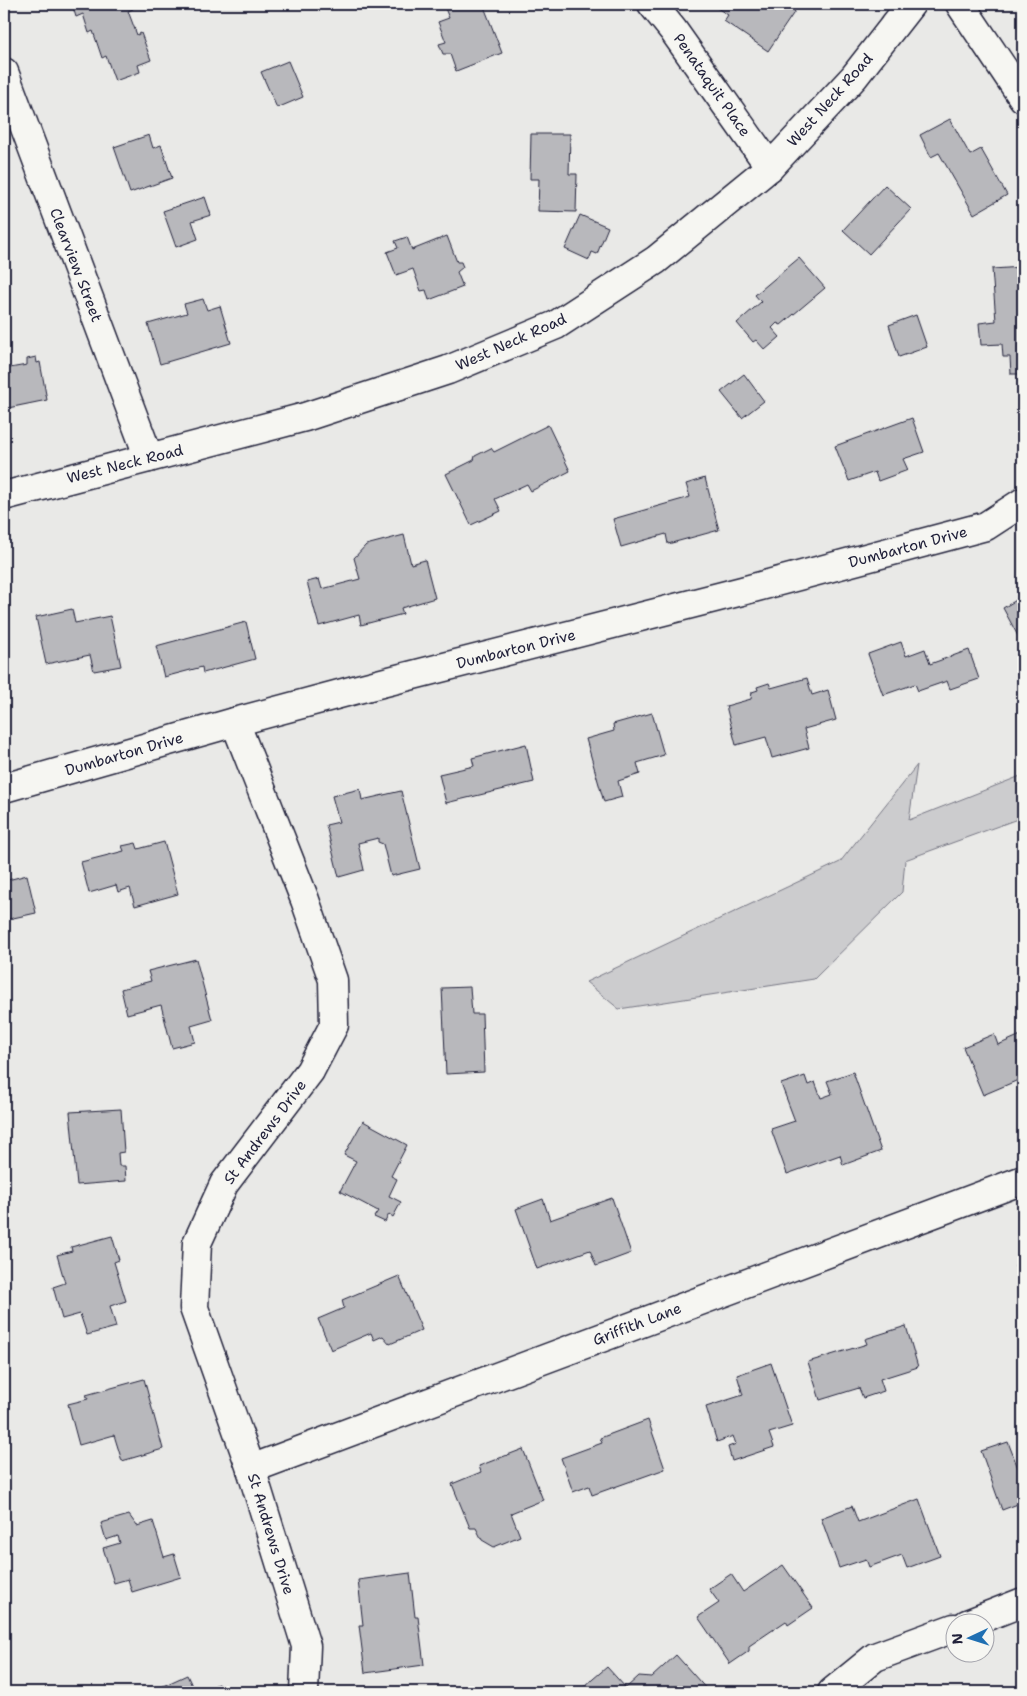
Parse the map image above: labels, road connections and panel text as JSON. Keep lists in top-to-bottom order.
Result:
{
  "streets": {
    "street": [
      "Penataquit Place",
      "West Neck Road",
      "Clearview Street",
      "Dumbarton Drive",
      "St Andrews Drive",
      "Griffith Lane"
    ]
  },
  "crossings": [
    ["Penataquit Place", "West Neck Road"],
    ["West Neck Road", "Clearview Street"],
    ["Dumbarton Drive", "St Andrews Drive"],
    ["St Andrews Drive", "Griffith Lane"]
  ],
  "north": "left"
}
